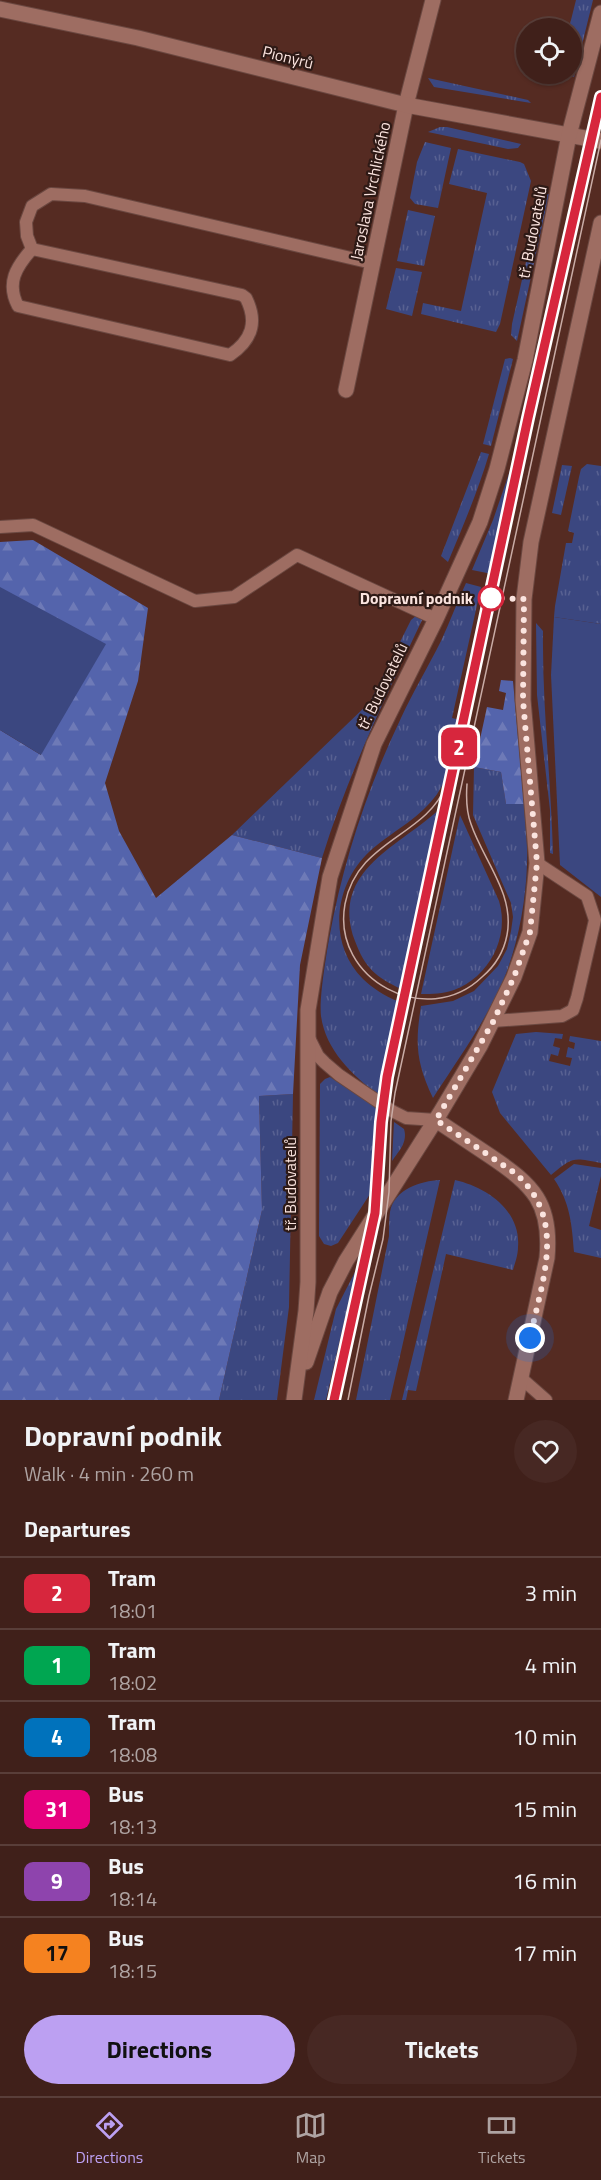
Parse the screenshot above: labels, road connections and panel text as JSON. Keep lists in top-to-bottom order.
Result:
{
  "streets": {
    "street": ["Pionýrů", "Jaroslava Vrchlického", "tř. Budovatelů"]
  },
  "crossings": [
    ["Pionýrů", "Jaroslava Vrchlického"],
    ["Pionýrů", "tř. Budovatelů"]
  ],
  "places": ["Dopravní podnik"],
  "lines": ["tram line 2"],
  "page": {
    "on_map": "2",
    "heading": [
      ["Dopravní podnik", "Walk · 4 min · 260 m"],
      "Departures"
    ],
    "list": [
      {
        "mark": "2",
        "name": "Tram",
        "note": "18:01",
        "value": "3 min"
      },
      {
        "mark": "1",
        "name": "Tram",
        "note": "18:02",
        "value": "4 min"
      },
      {
        "mark": "4",
        "name": "Tram",
        "note": "18:08",
        "value": "10 min"
      },
      {
        "mark": "31",
        "name": "Bus",
        "note": "18:13",
        "value": "15 min"
      },
      {
        "mark": "9",
        "name": "Bus",
        "note": "18:14",
        "value": "16 min"
      },
      {
        "mark": "17",
        "name": "Bus",
        "note": "18:15",
        "value": "17 min"
      }
    ],
    "buttons": ["Directions", "Tickets"],
    "tabs": ["Directions", "Map", "Tickets"]
  }
}
